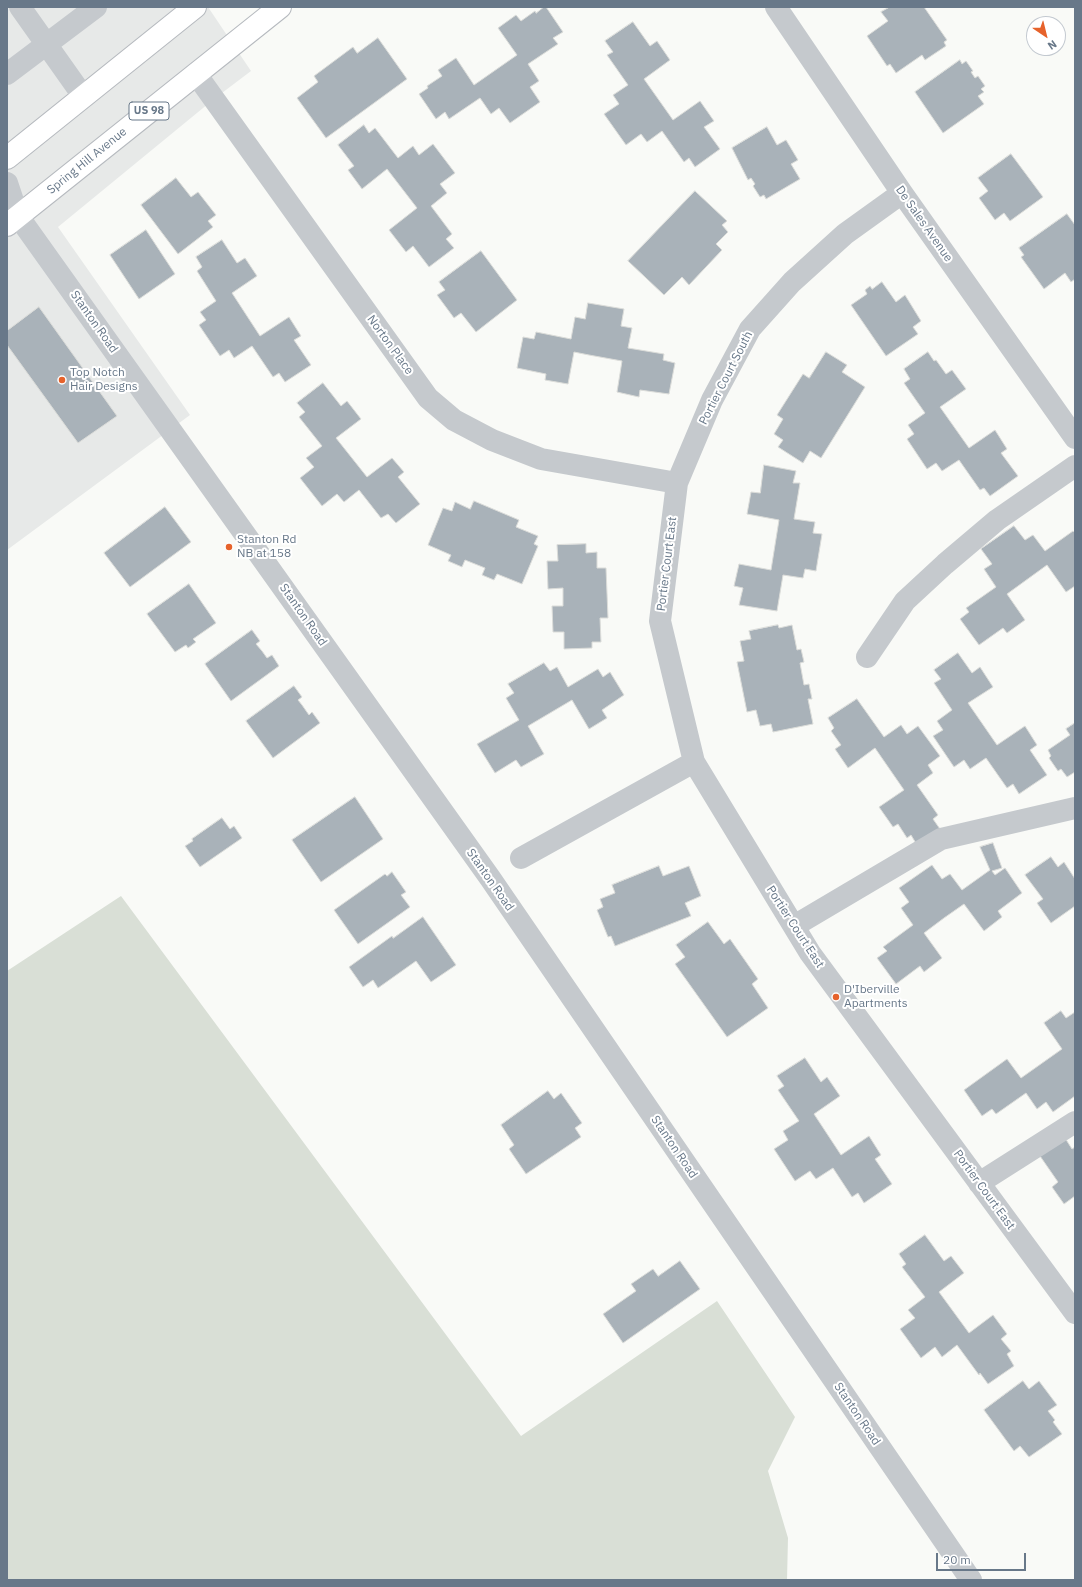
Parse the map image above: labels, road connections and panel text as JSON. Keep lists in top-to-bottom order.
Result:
{
  "streets": {
    "main road": ["US 98", "Spring Hill Avenue"],
    "street": [
      "De Sales Avenue",
      "Stanton Road",
      "Norton Place",
      "Portier Court South",
      "Portier Court East"
    ]
  },
  "crossings": [
    ["Spring Hill Avenue", "Stanton Road"],
    ["Spring Hill Avenue", "Norton Place"],
    ["De Sales Avenue", "Portier Court South"],
    ["Norton Place", "Portier Court South"],
    ["Norton Place", "Portier Court East"],
    ["Portier Court South", "Portier Court East"]
  ],
  "places": ["Top Notch Hair Designs", "Stanton Rd NB at 158", "D'Iberville Apartments"],
  "scale_bar": "20 m",
  "north": "bottom right"
}
